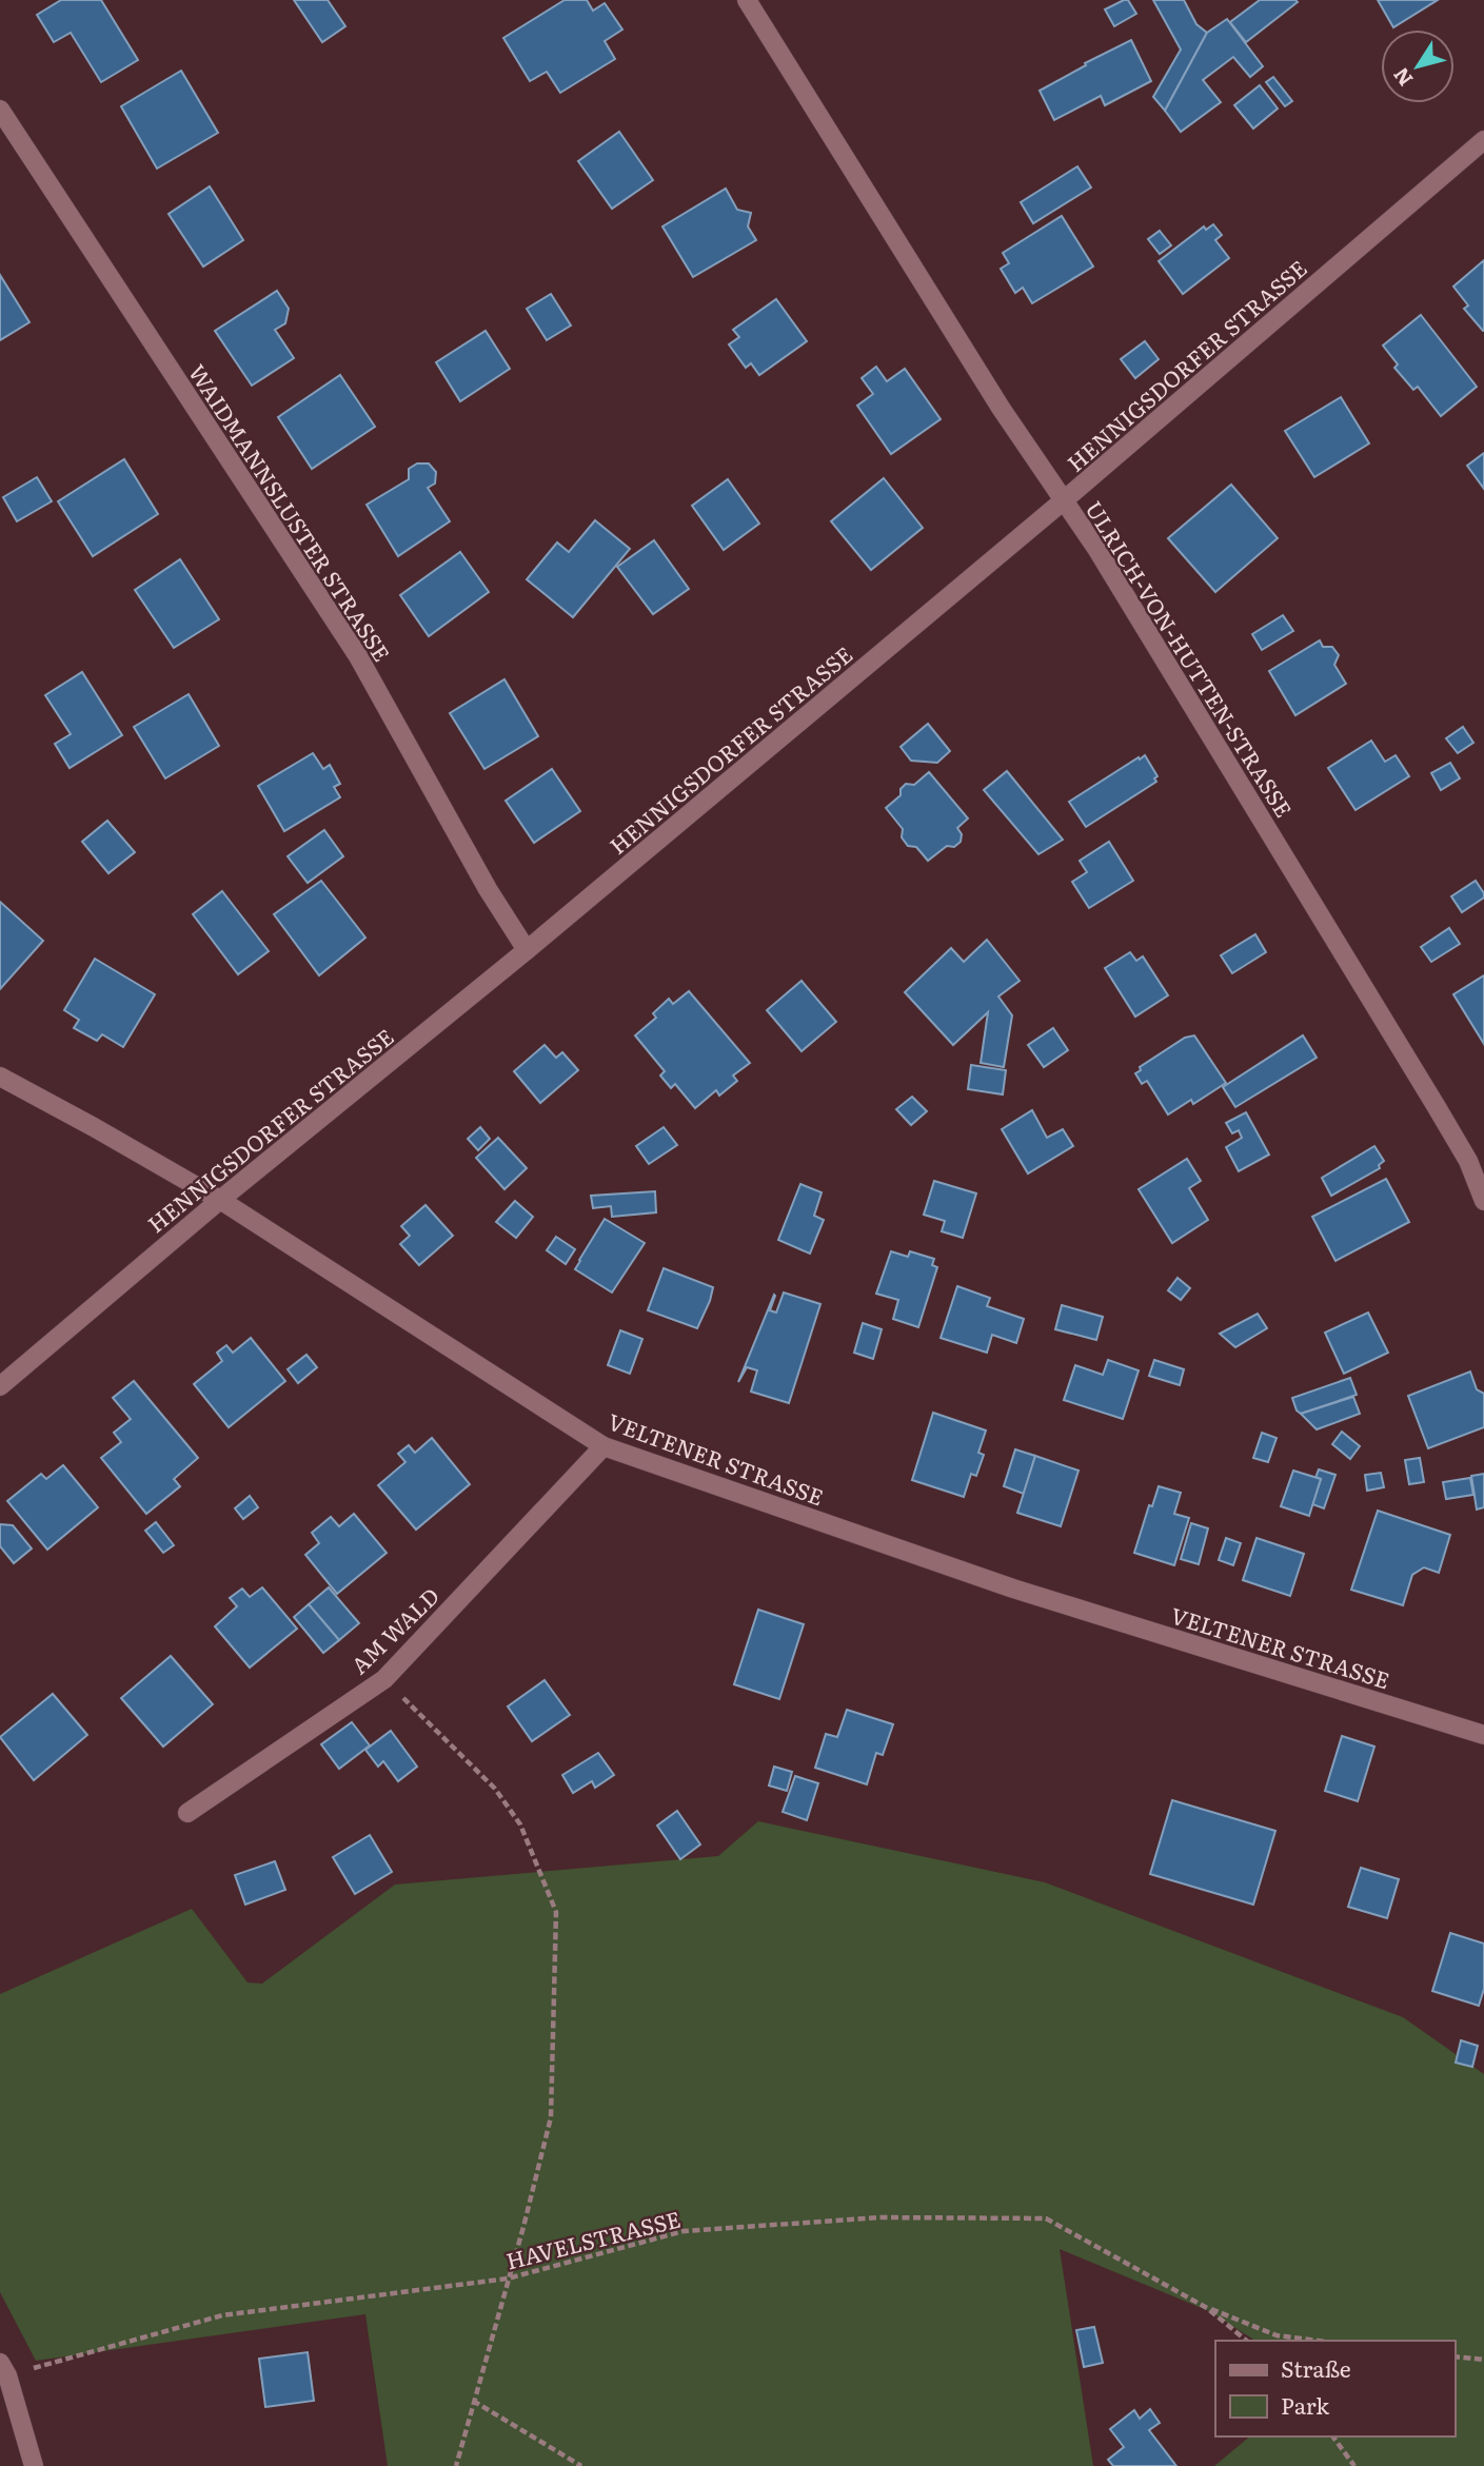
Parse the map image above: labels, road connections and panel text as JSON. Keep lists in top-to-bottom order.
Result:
{
  "streets": {
    "street": [
      "HENNIGSDORFER STRASSE",
      "WAIDMANNSLUSTER STRASSE",
      "ULRICH-VON-HUTTEN-STRASSE",
      "VELTENER STRASSE",
      "AM WALD"
    ],
    "path": ["HAVELSTRASSE"]
  },
  "crossings": [
    ["HENNIGSDORFER STRASSE", "WAIDMANNSLUSTER STRASSE"],
    ["HENNIGSDORFER STRASSE", "ULRICH-VON-HUTTEN-STRASSE"],
    ["HENNIGSDORFER STRASSE", "VELTENER STRASSE"],
    ["VELTENER STRASSE", "AM WALD"]
  ],
  "legend": ["Straße", "Park"],
  "north": "bottom left"
}
